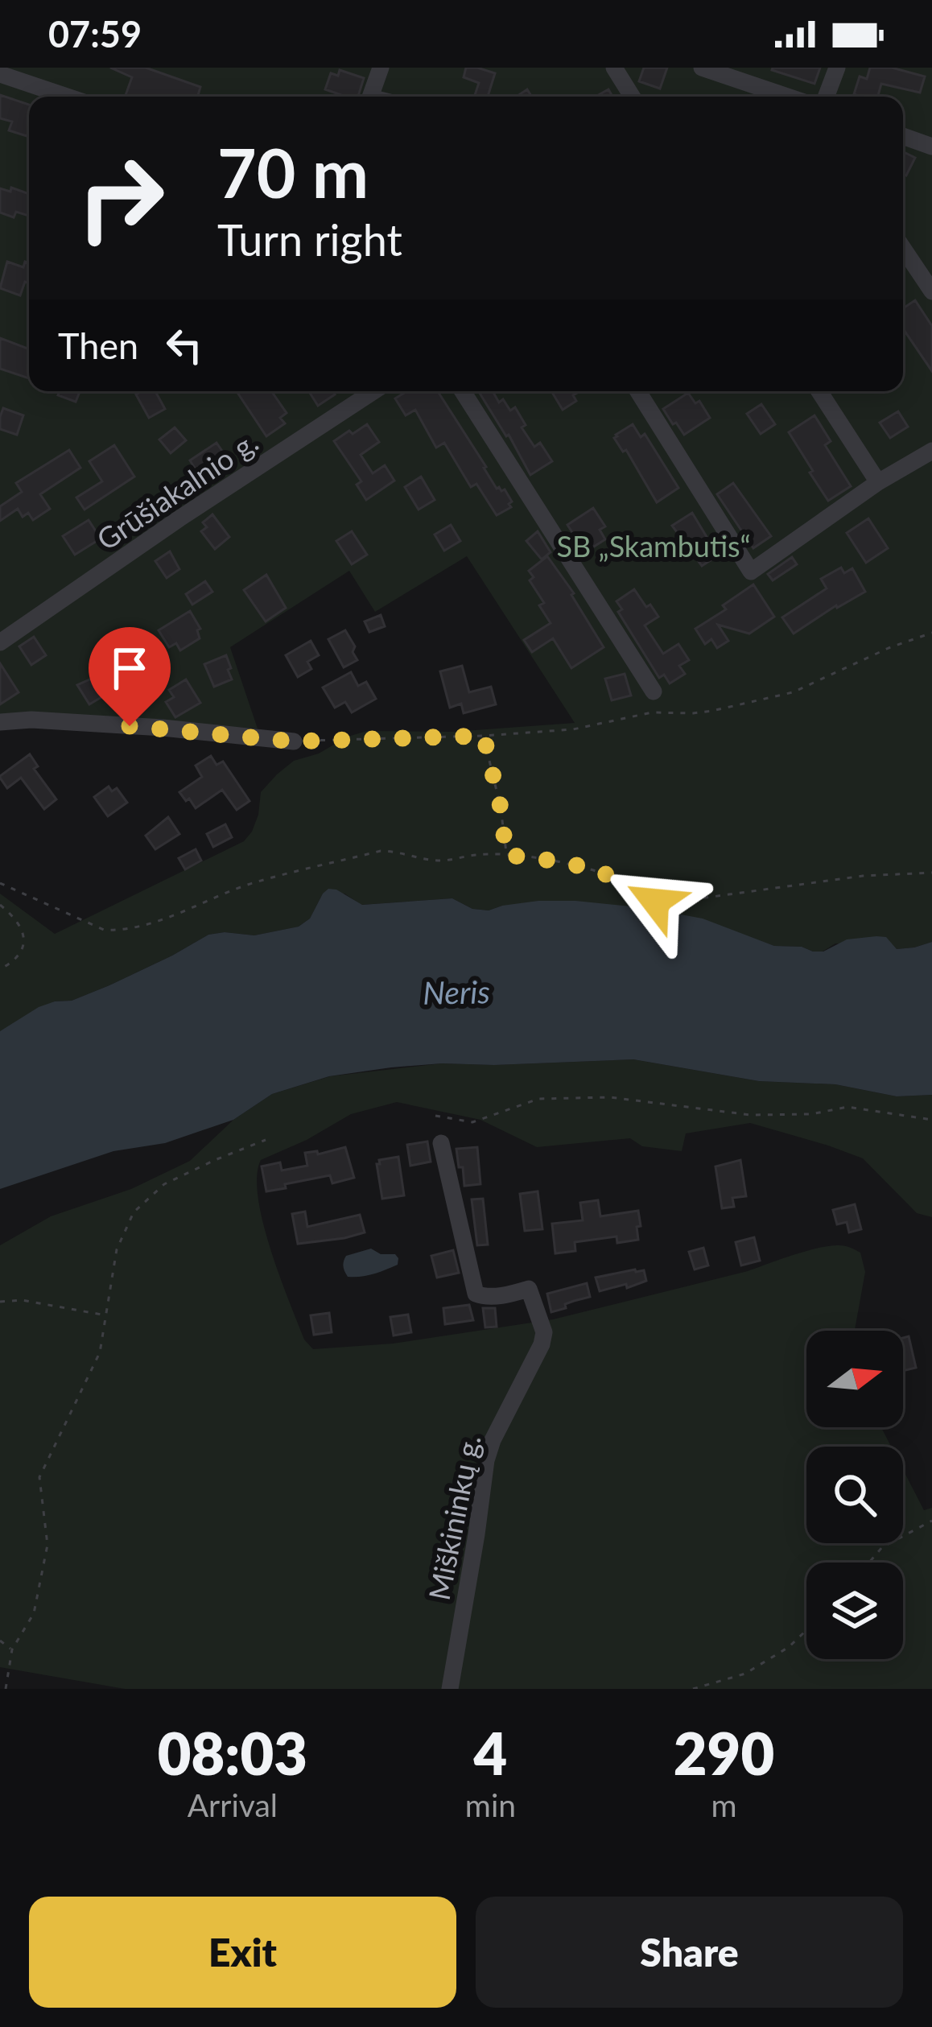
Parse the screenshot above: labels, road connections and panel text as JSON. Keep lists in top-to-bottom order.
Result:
{
  "streets": {
    "street": ["Grūšiakalnio g.", "Miškininkų g."]
  },
  "water": ["Neris"],
  "parks": ["SB „Skambutis“"],
  "north": "right",
  "page": {
    "status": "07:59",
    "turn": ["70 m", "Turn right"],
    "then": "Then",
    "eta": [
      "08:03",
      "Arrival",
      "4",
      "min",
      "290",
      "m"
    ],
    "buttons": ["Exit", "Share"]
  }
}
